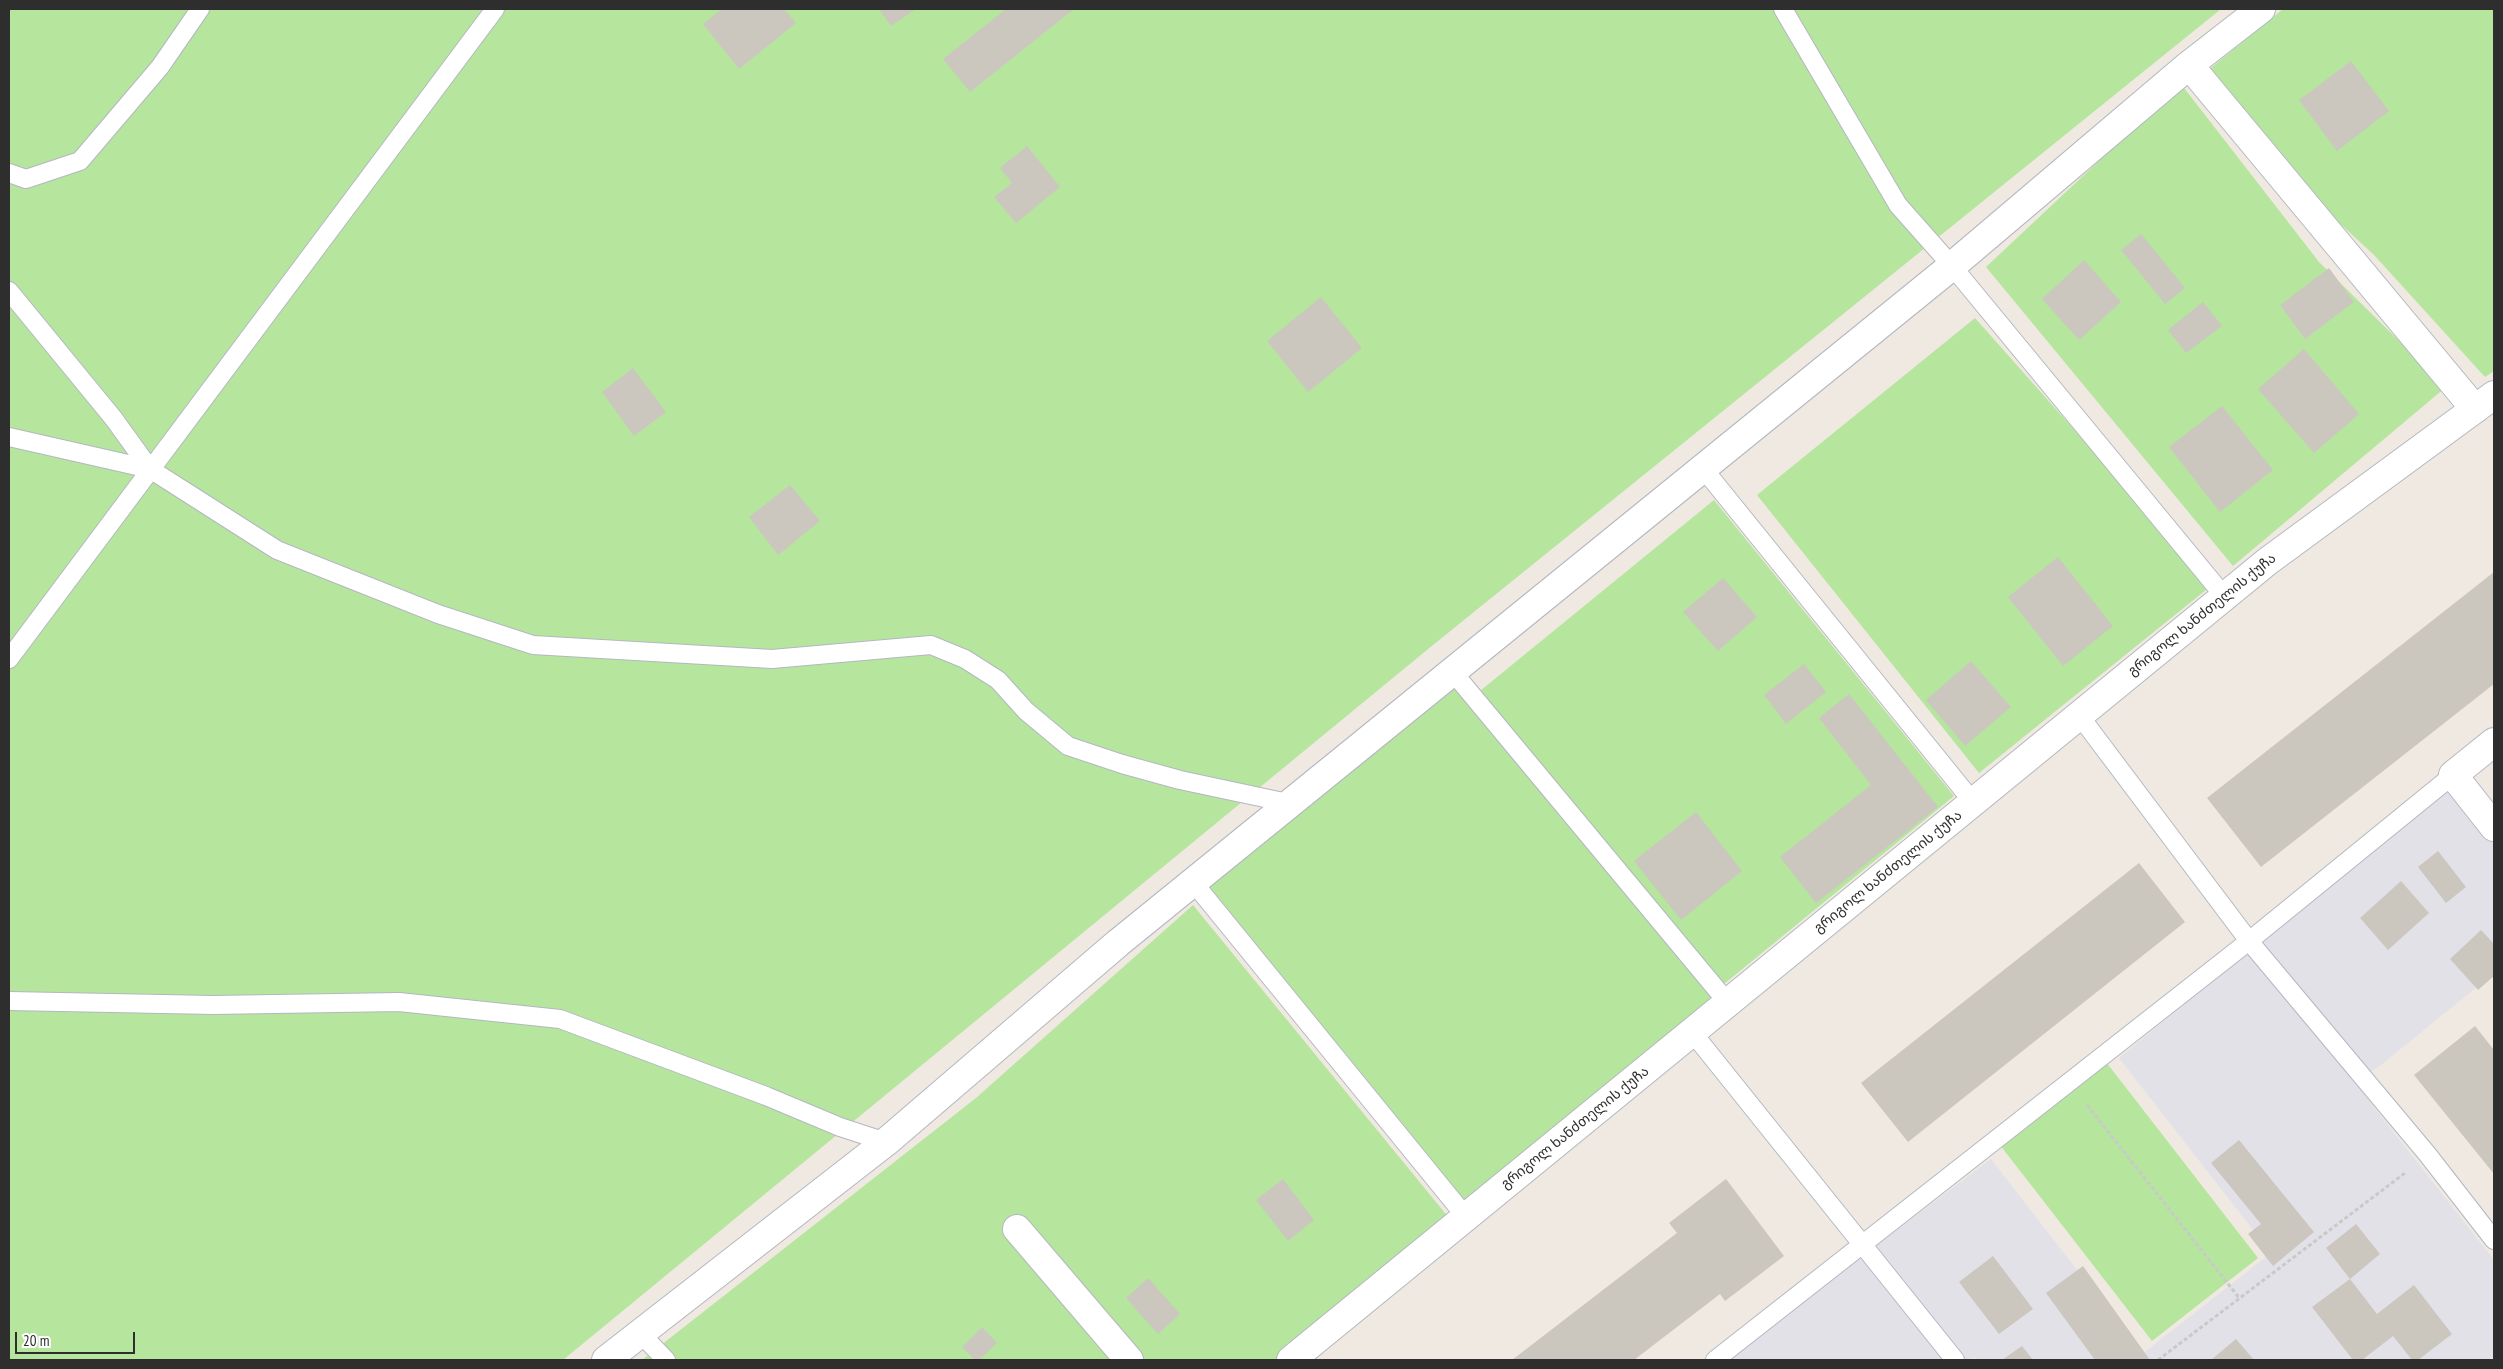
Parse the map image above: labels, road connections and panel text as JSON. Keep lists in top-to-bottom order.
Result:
{
  "streets": {
    "street": ["გრიგოლ ხანძთელის ქუჩა"]
  },
  "scale_bar": "20 m"
}
